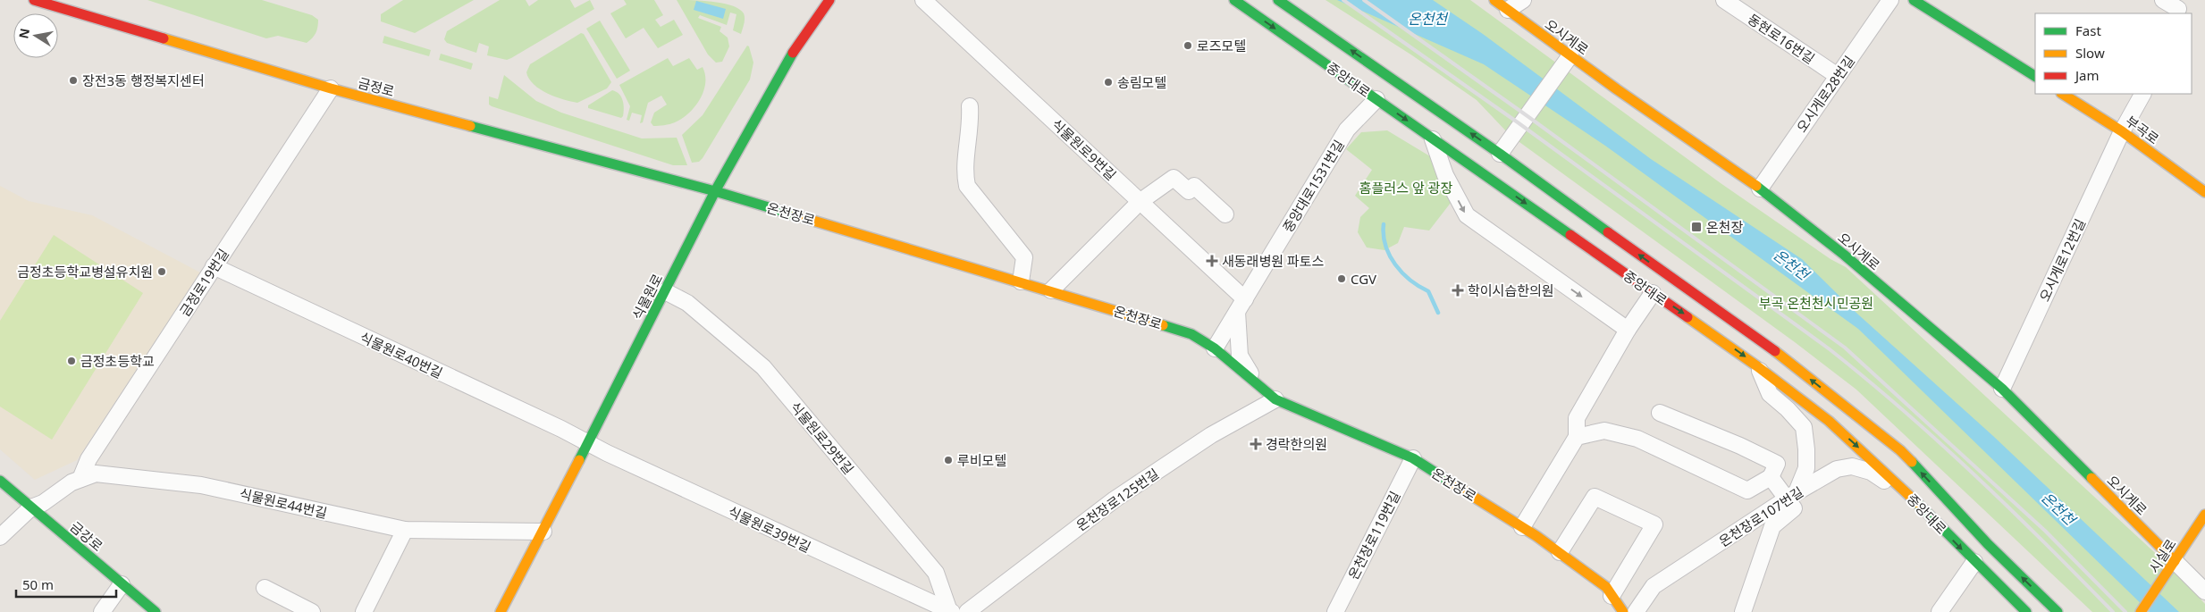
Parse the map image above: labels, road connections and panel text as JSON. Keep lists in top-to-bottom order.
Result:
{
  "streets": {
    "main road": [
      "오시게로",
      "중앙대로",
      "금정로",
      "부곡로",
      "온천장로",
      "식물원로",
      "금강로",
      "시실로"
    ],
    "street": [
      "동현로16번길",
      "오시게로28번길",
      "식물원로9번길",
      "중앙대로1531번길",
      "오시게로12번길",
      "금정로19번길",
      "식물원로40번길",
      "식물원로29번길",
      "온천장로125번길",
      "식물원로44번길",
      "온천장로107번길",
      "식물원로39번길",
      "온천장로119번길"
    ]
  },
  "crossings": [
    ["오시게로", "오시게로28번길"],
    ["오시게로", "오시게로12번길"],
    ["오시게로", "시실로"],
    ["동현로16번길", "오시게로28번길"],
    ["중앙대로", "중앙대로1531번길"],
    ["중앙대로", "온천장로107번길"],
    ["금정로", "온천장로"],
    ["금정로", "금정로19번길"],
    ["금정로", "식물원로"],
    ["부곡로", "오시게로12번길"],
    ["식물원로9번길", "중앙대로1531번길"],
    ["중앙대로1531번길", "온천장로"],
    ["온천장로", "식물원로"],
    ["온천장로", "온천장로125번길"],
    ["온천장로", "온천장로119번길"],
    ["금정로19번길", "식물원로40번길"],
    ["금정로19번길", "식물원로44번길"],
    ["식물원로", "식물원로40번길"],
    ["식물원로", "식물원로29번길"],
    ["식물원로", "식물원로44번길"],
    ["식물원로", "식물원로39번길"],
    ["식물원로40번길", "식물원로39번길"],
    ["식물원로29번길", "식물원로39번길"],
    ["식물원로44번길", "금강로"]
  ],
  "water": ["온천천"],
  "parks": ["홈플러스 앞 광장", "부곡 온천천시민공원"],
  "places": {
    "other": [
      "로즈모텔",
      "장전3동 행정복지센터",
      "송림모텔",
      "금정초등학교병설유치원",
      "CGV",
      "금정초등학교",
      "루비모텔"
    ],
    "transit": ["온천장"],
    "health": ["새동래병원 파토스", "학이시습한의원", "경락한의원"]
  },
  "legend": ["Fast", "Slow", "Jam"],
  "scale_bar": "50 m",
  "north": "left"
}
